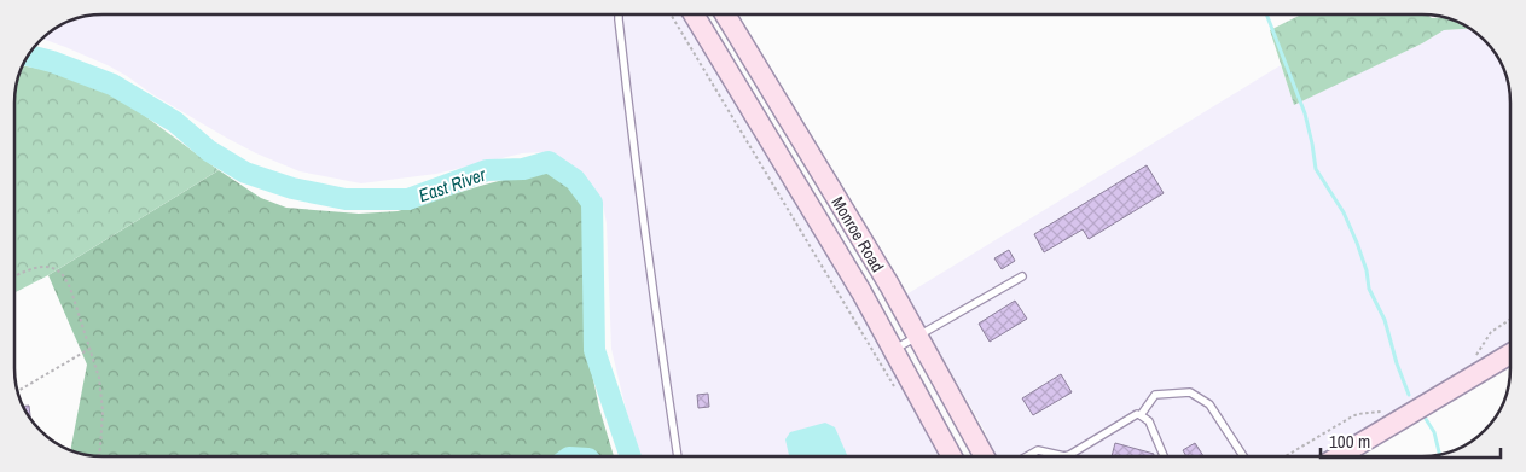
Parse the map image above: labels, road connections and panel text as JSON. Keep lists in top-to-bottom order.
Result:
{
  "streets": {
    "main road": ["Monroe Road"]
  },
  "water": ["East River"],
  "scale_bar": "100 m"
}
